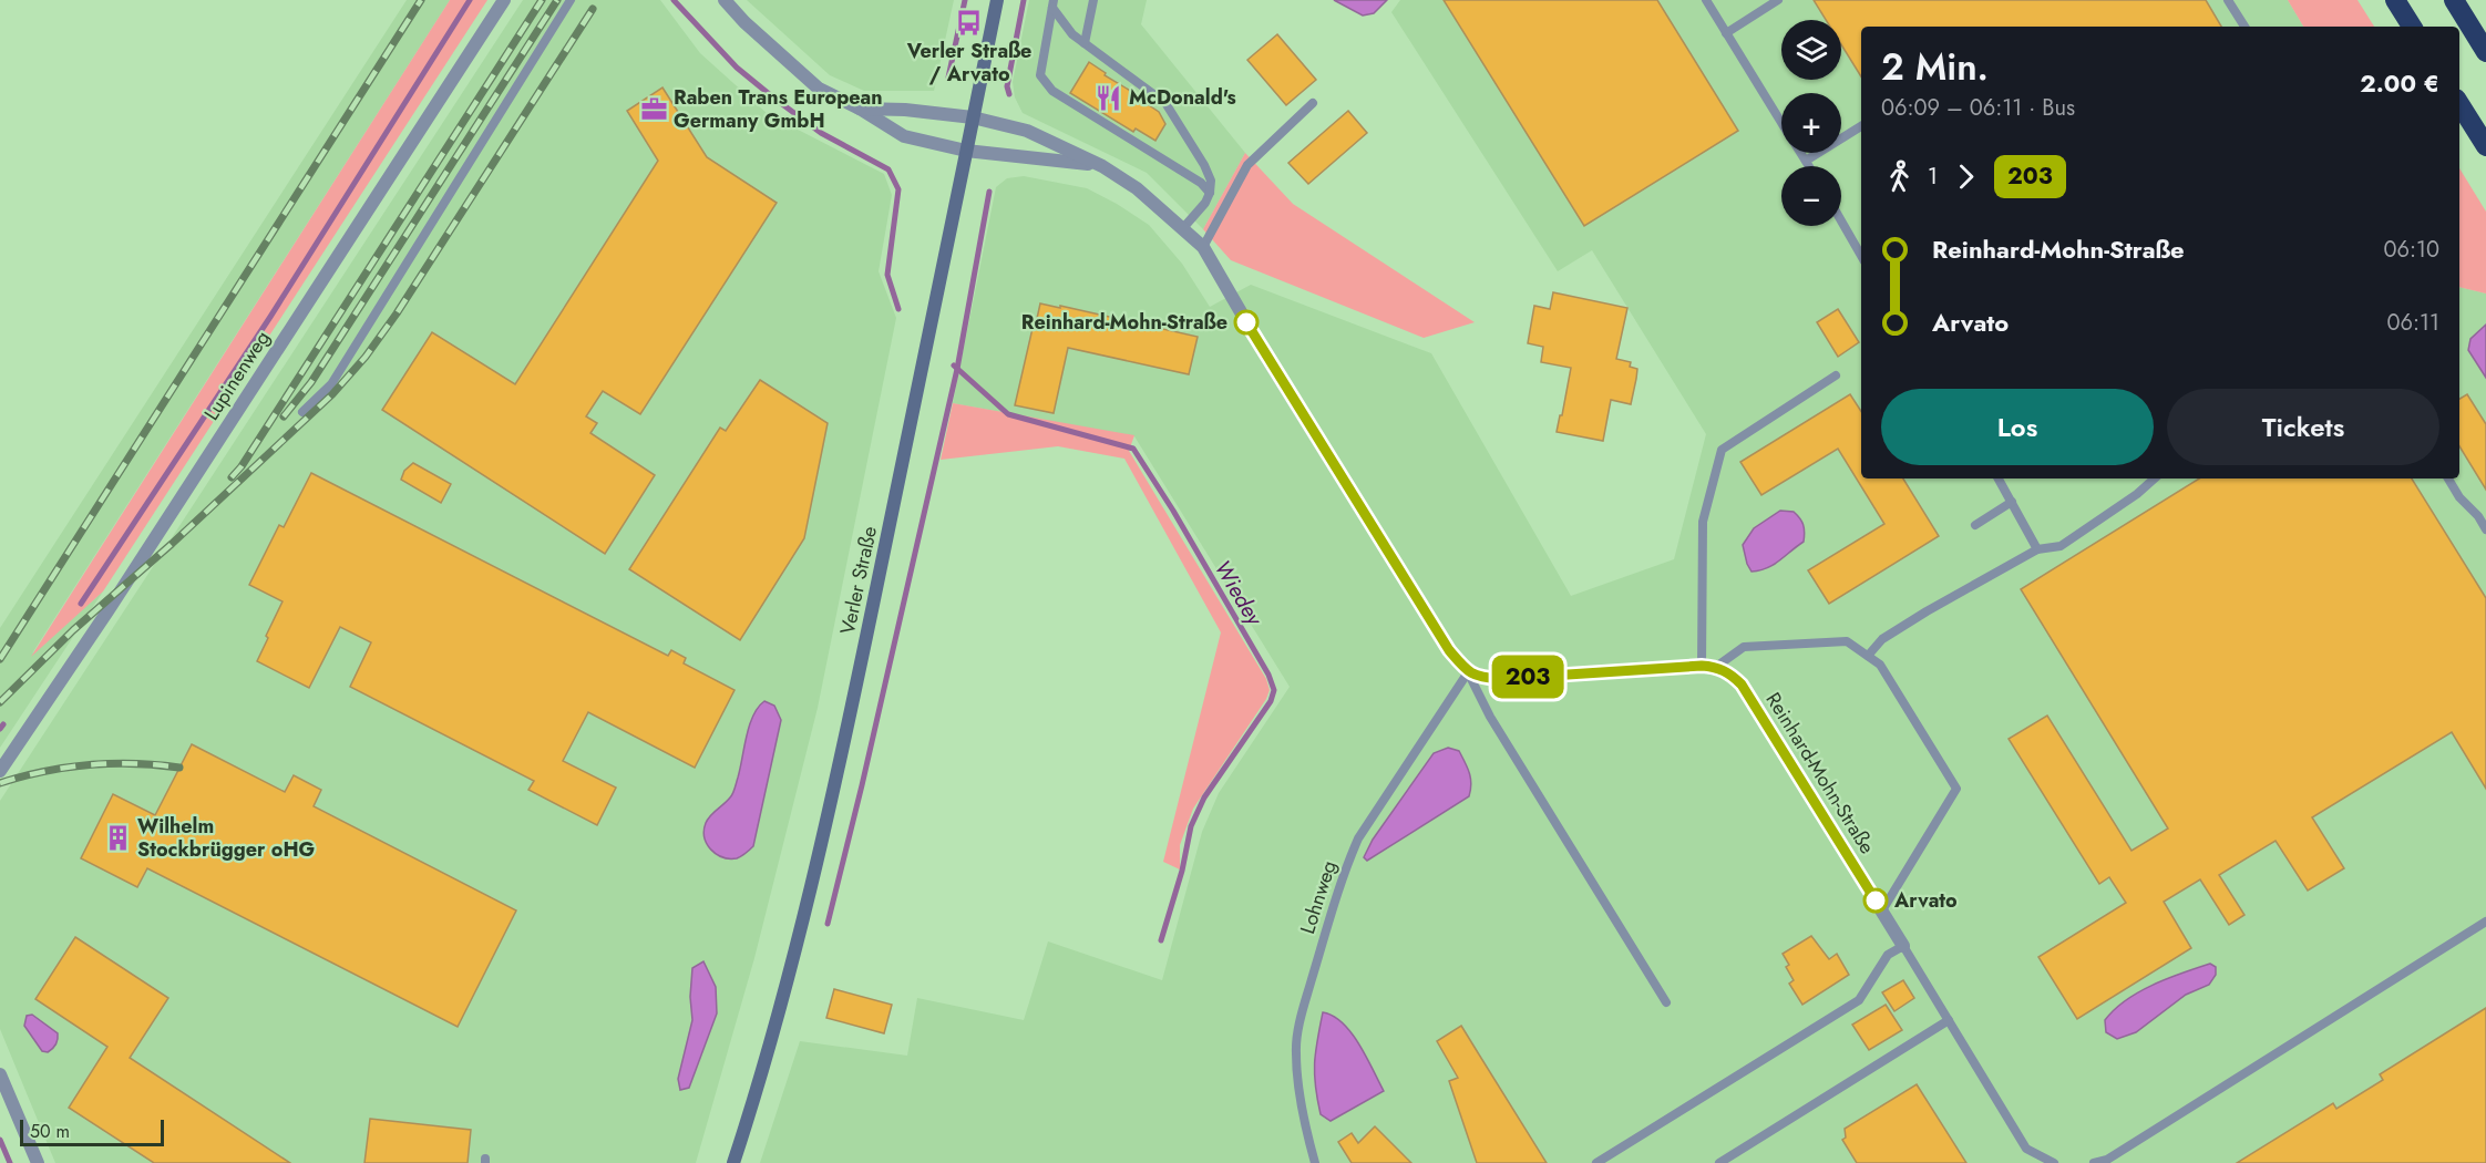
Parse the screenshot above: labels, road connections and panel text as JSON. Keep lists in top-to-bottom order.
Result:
{
  "streets": {
    "main road": ["Verler Straße"],
    "street": ["Lupinenweg", "Reinhard-Mohn-Straße"],
    "lane": ["Lohnweg"]
  },
  "water": ["Wiedey"],
  "places": {
    "bus stop": ["Verler Straße / Arvato"],
    "restaurant": ["McDonald's"],
    "office": ["Raben Trans European Germany GmbH"],
    "other": ["Reinhard-Mohn-Straße", "Arvato"],
    "building": ["Wilhelm Stockbrügger oHG"]
  },
  "lines": ["bus line 203"],
  "scale_bar": "50 m",
  "page": {
    "on_map": "203",
    "map_buttons": ["+", "−"],
    "heading": ["2 Min.", "06:09 – 06:11 · Bus", "2.00 €"],
    "legs": ["1", "203"],
    "list": [
      {
        "name": "Reinhard-Mohn-Straße",
        "value": "06:10"
      },
      {
        "name": "Arvato",
        "value": "06:11"
      }
    ],
    "buttons": ["Los", "Tickets"],
    "scale": "50 m"
  }
}
